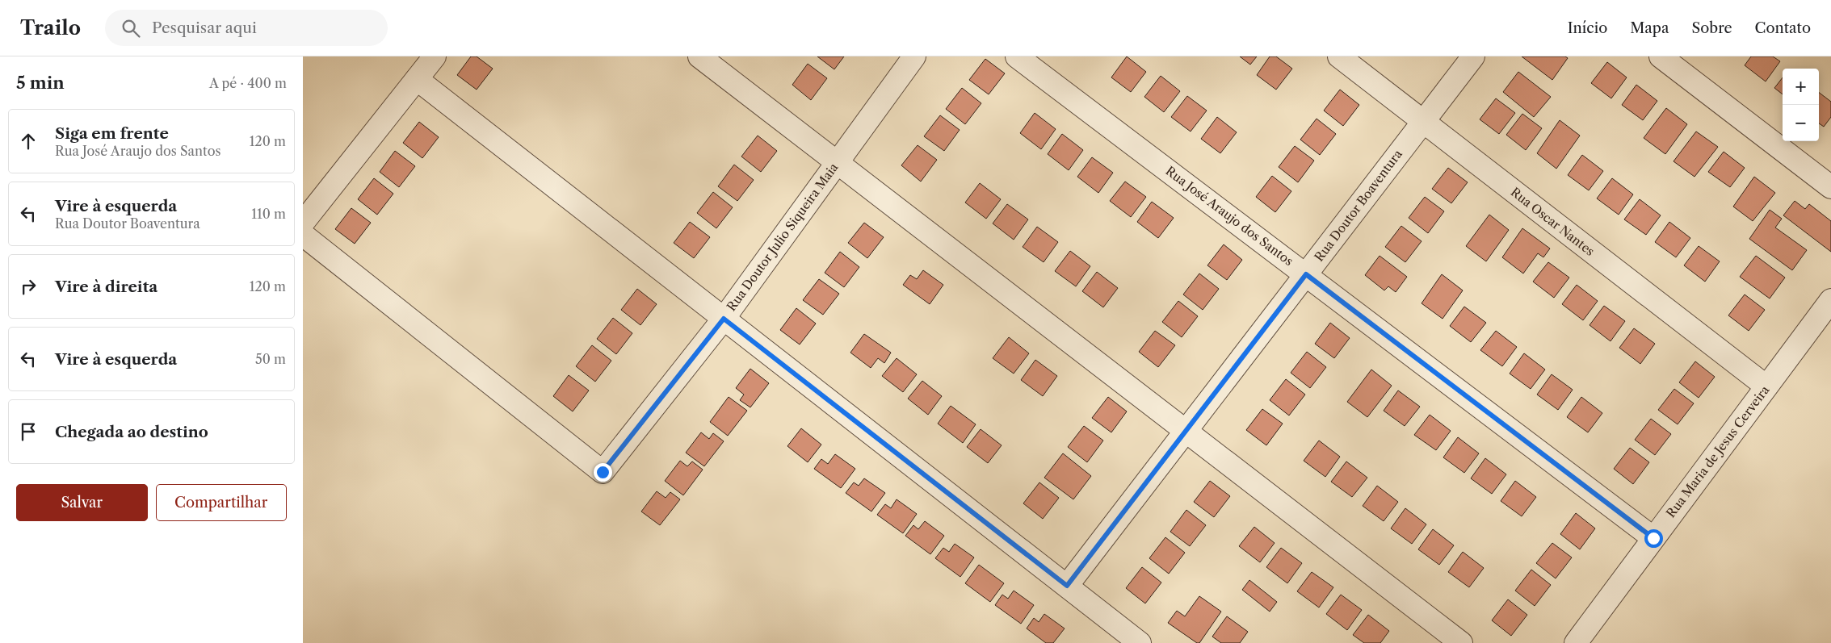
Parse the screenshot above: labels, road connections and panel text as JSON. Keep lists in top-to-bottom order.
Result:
{
  "streets": {
    "street": [
      "Rua Doutor Boaventura",
      "Rua José Araujo dos Santos",
      "Rua Oscar Nantes",
      "Rua Doutor Julio Siqueira Maia",
      "Rua Maria de Jesus Cerveira"
    ]
  },
  "crossings": [
    ["Rua Doutor Boaventura", "Rua José Araujo dos Santos"],
    ["Rua Doutor Boaventura", "Rua Oscar Nantes"],
    ["Rua José Araujo dos Santos", "Rua Maria de Jesus Cerveira"],
    ["Rua Oscar Nantes", "Rua Maria de Jesus Cerveira"]
  ],
  "page": {
    "header": "Trailo",
    "search": "Pesquisar aqui",
    "nav": [
      "Início",
      "Mapa",
      "Sobre",
      "Contato"
    ],
    "heading": ["5 min", "A pé · 400 m"],
    "map_buttons": ["+", "−"],
    "list": [
      ["Siga em frente", "Rua José Araujo dos Santos", "120 m"],
      ["Vire à esquerda", "Rua Doutor Boaventura", "110 m"],
      ["Vire à direita", "120 m"],
      ["Vire à esquerda", "50 m"],
      "Chegada ao destino"
    ],
    "buttons": ["Salvar", "Compartilhar"]
  }
}
